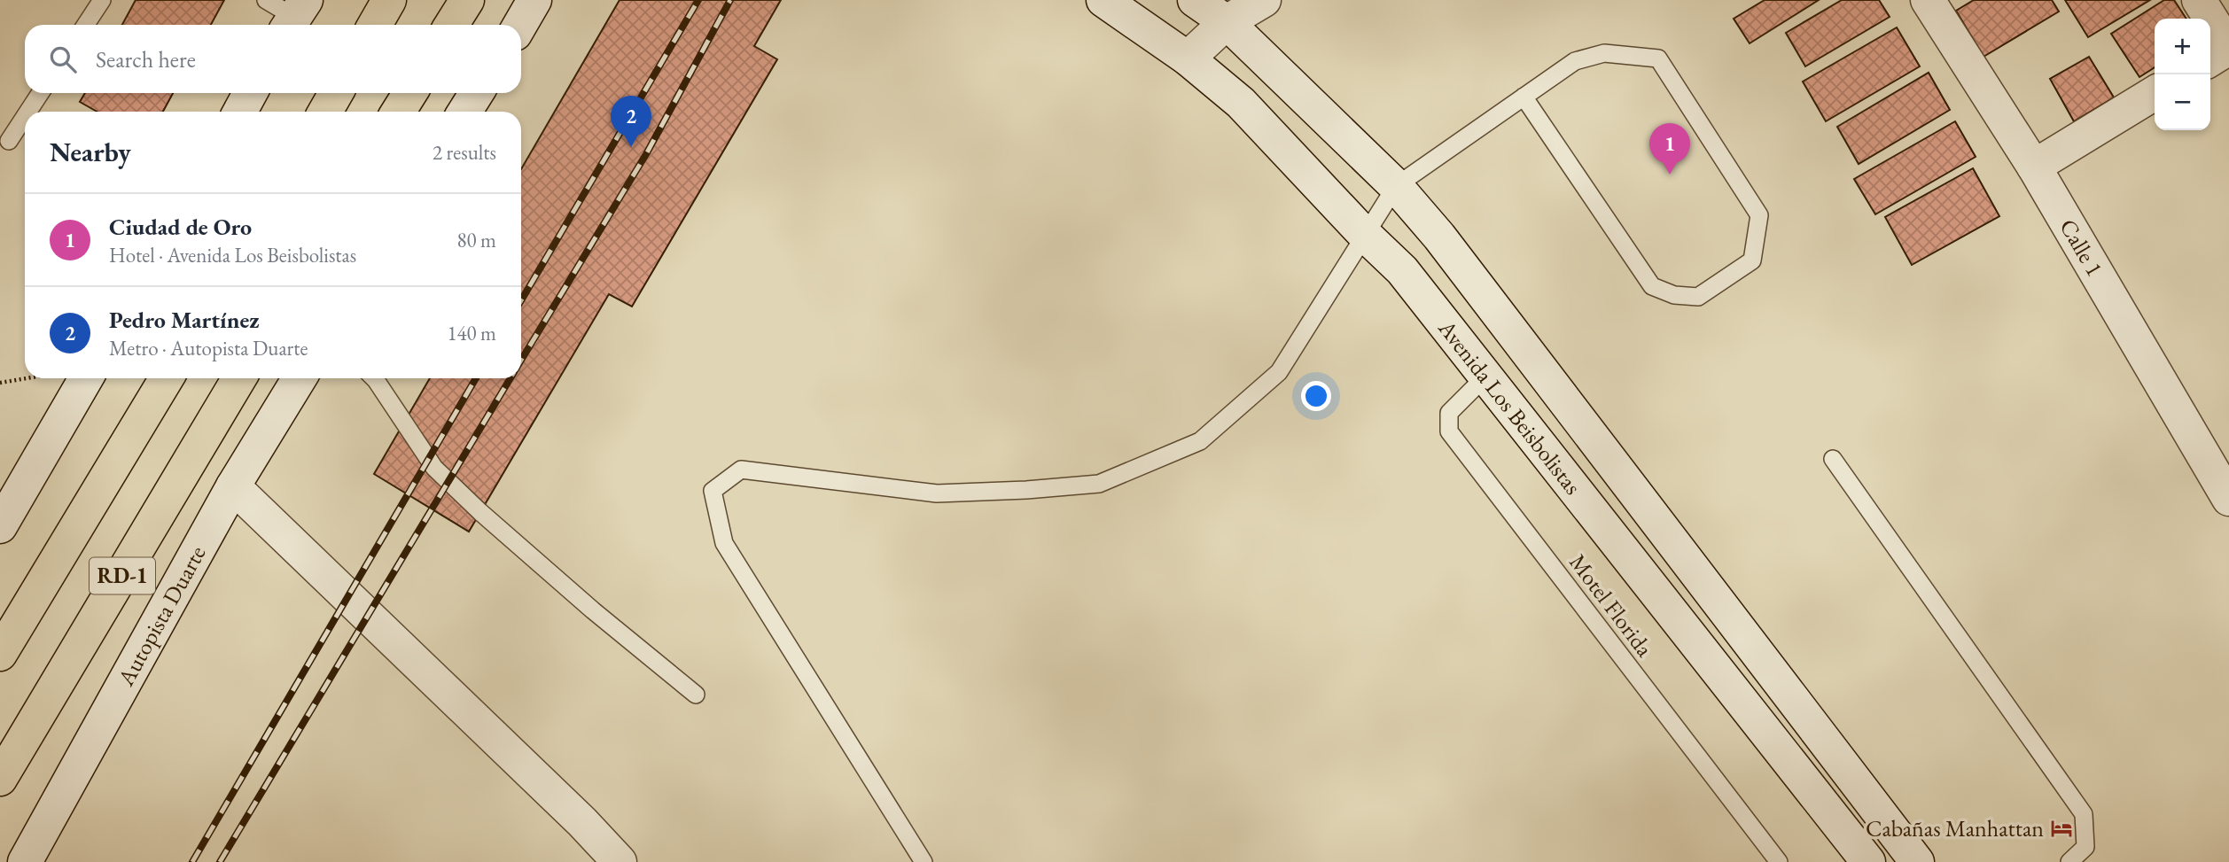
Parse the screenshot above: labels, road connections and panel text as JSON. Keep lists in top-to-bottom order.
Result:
{
  "streets": {
    "highway": ["RD-1"],
    "main road": ["Calle 1", "Avenida Los Beisbolistas", "Autopista Duarte"],
    "lane": ["Motel Florida"]
  },
  "crossings": [
    ["Avenida Los Beisbolistas", "Motel Florida"]
  ],
  "places": {
    "hotel": ["Cabañas Manhattan"]
  },
  "page": {
    "map_buttons": ["+", "−"],
    "search": "Search here",
    "pins": ["2", "1"],
    "heading": ["Nearby", "2 results"],
    "list": [
      {
        "mark": "1",
        "name": "Ciudad de Oro",
        "note": "Hotel · Avenida Los Beisbolistas",
        "value": "80 m"
      },
      {
        "mark": "2",
        "name": "Pedro Martínez",
        "note": "Metro · Autopista Duarte",
        "value": "140 m"
      }
    ]
  }
}
